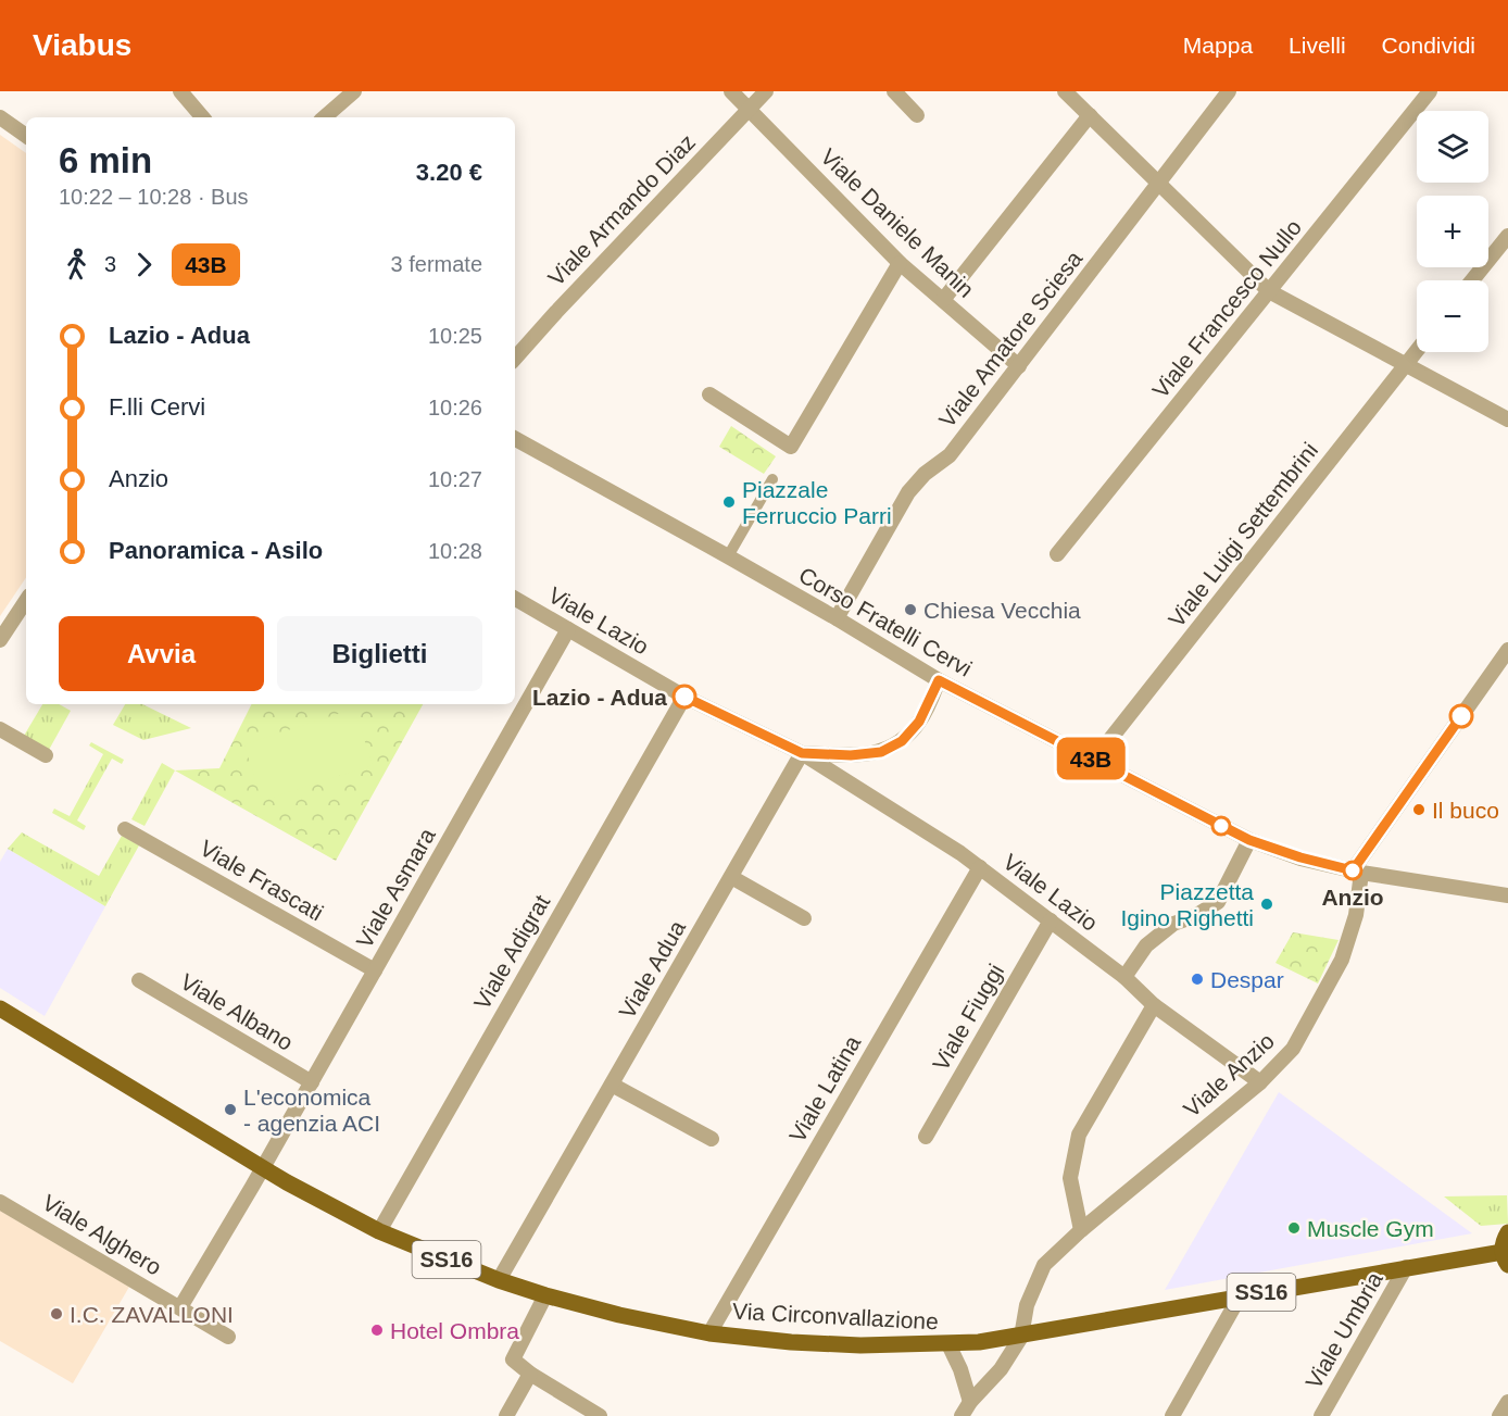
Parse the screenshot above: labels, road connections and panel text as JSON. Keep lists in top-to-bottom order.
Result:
{
  "streets": {
    "main road": ["SS16", "Via Circonvallazione"],
    "street": [
      "Viale Armando Diaz",
      "Viale Daniele Manin",
      "Viale Francesco Nullo",
      "Viale Amatore Sciesa",
      "Viale Luigi Settembrini",
      "Viale Lazio",
      "Corso Fratelli Cervi",
      "Viale Frascati",
      "Viale Asmara",
      "Viale Adigrat",
      "Viale Adua",
      "Viale Albano",
      "Viale Fiuggi",
      "Viale Anzio",
      "Viale Latina",
      "Viale Alghero",
      "Viale Umbria"
    ]
  },
  "crossings": [
    ["Viale Armando Diaz", "Viale Daniele Manin"],
    ["Viale Daniele Manin", "Viale Amatore Sciesa"],
    ["Viale Amatore Sciesa", "Corso Fratelli Cervi"],
    ["Viale Luigi Settembrini", "Corso Fratelli Cervi"],
    ["Viale Lazio", "Corso Fratelli Cervi"],
    ["Viale Lazio", "Viale Asmara"],
    ["Viale Lazio", "Viale Adigrat"],
    ["Viale Lazio", "Viale Adua"],
    ["Viale Lazio", "Viale Fiuggi"],
    ["Viale Lazio", "Viale Anzio"],
    ["Viale Lazio", "Viale Latina"],
    ["Corso Fratelli Cervi", "Viale Anzio"],
    ["Viale Frascati", "Viale Asmara"],
    ["Viale Asmara", "Viale Albano"],
    ["Viale Asmara", "Via Circonvallazione"],
    ["Viale Adigrat", "Via Circonvallazione"],
    ["Viale Adua", "Via Circonvallazione"],
    ["Viale Anzio", "Via Circonvallazione"],
    ["Viale Latina", "Via Circonvallazione"],
    ["Via Circonvallazione", "Viale Umbria"]
  ],
  "places": [
    "Piazzale Ferruccio Parri",
    "Chiesa Vecchia",
    "Lazio - Adua",
    "Il buco",
    "Anzio",
    "Piazzetta Igino Righetti",
    "Despar",
    "L'economica - agenzia ACI",
    "Muscle Gym",
    "I.C. ZAVALLONI",
    "Hotel Ombra"
  ],
  "lines": ["bus line 43B"],
  "page": {
    "header": "Viabus",
    "nav": ["Mappa", "Livelli", "Condividi"],
    "on_map": "43B",
    "map_buttons": ["+", "−"],
    "heading": ["6 min", "10:22 – 10:28 · Bus", "3.20 €"],
    "legs": ["3", "43B", "3 fermate"],
    "list": [
      {
        "name": "Lazio - Adua",
        "value": "10:25"
      },
      {
        "name": "F.lli Cervi",
        "value": "10:26"
      },
      {
        "name": "Anzio",
        "value": "10:27"
      },
      {
        "name": "Panoramica - Asilo",
        "value": "10:28"
      }
    ],
    "buttons": ["Avvia", "Biglietti"]
  }
}
